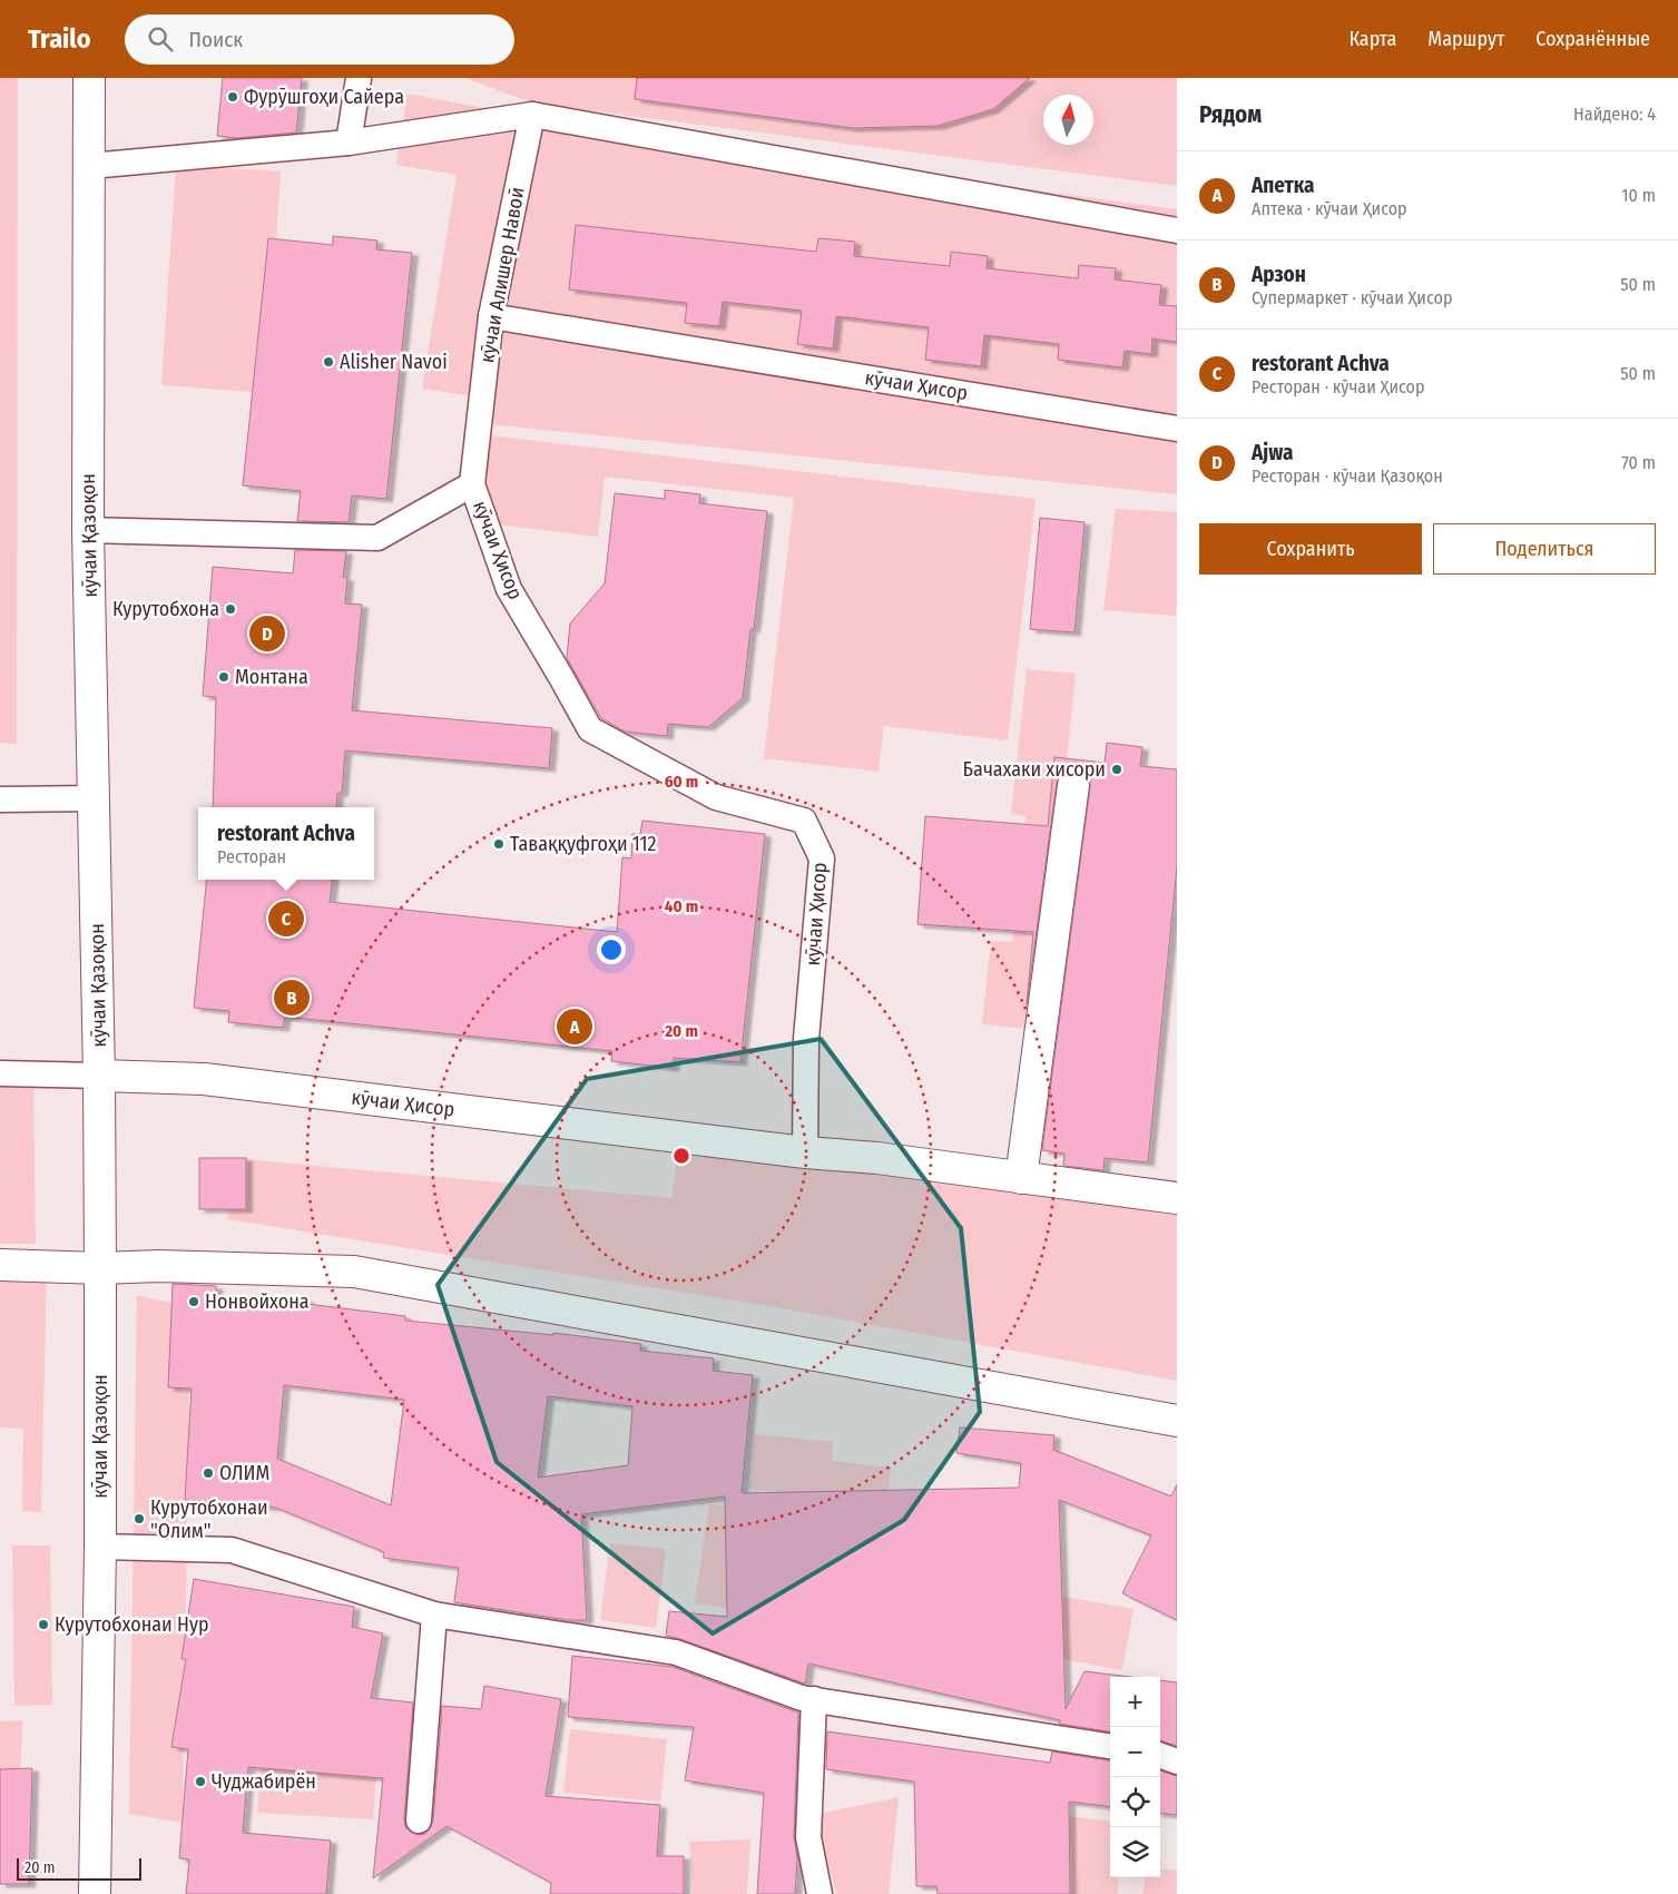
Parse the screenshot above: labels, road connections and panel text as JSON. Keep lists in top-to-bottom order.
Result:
{
  "streets": {
    "street": ["кӯчаи Ҳисор", "кӯчаи Қазоқон"],
    "lane": ["кӯчаи Алишер Навоӣ"]
  },
  "crossings": [
    ["кӯчаи Алишер Навоӣ", "кӯчаи Ҳисор"],
    ["кӯчаи Ҳисор", "кӯчаи Қазоқон"]
  ],
  "places": [
    "Фурӯшгоҳи Сайера",
    "Alisher Navoi",
    "Курутобхона",
    "Монтана",
    "Бачахаки хисори",
    "Таваққуфгоҳи 112",
    "Нонвойхона",
    "ОЛИМ",
    "Курутобхонаи \"Олим\"",
    "Курутобхонаи Нур",
    "Чуджабирён"
  ],
  "scale_bar": "20 m",
  "north": "top",
  "page": {
    "header": "Trailo",
    "search": "Поиск",
    "nav": ["Карта", "Маршрут", "Сохранённые"],
    "heading": ["Рядом", "Найдено: 4"],
    "list": [
      {
        "mark": "A",
        "name": "Апетка",
        "note": "Аптека · кӯчаи Ҳисор",
        "value": "10 m"
      },
      {
        "mark": "B",
        "name": "Арзон",
        "note": "Супермаркет · кӯчаи Ҳисор",
        "value": "50 m"
      },
      {
        "mark": "C",
        "name": "restorant Achva",
        "note": "Ресторан · кӯчаи Ҳисор",
        "value": "50 m"
      },
      {
        "mark": "D",
        "name": "Ajwa",
        "note": "Ресторан · кӯчаи Қазоқон",
        "value": "70 m"
      }
    ],
    "buttons": ["Сохранить", "Поделиться"],
    "pins": [
      "D",
      "C",
      "B",
      "A"
    ],
    "popup": ["restorant Achva", "Ресторан"],
    "map_buttons": ["+", "−"],
    "scale": "20 m"
  },
  "rings": ["60 m", "40 m", "20 m"]
}
